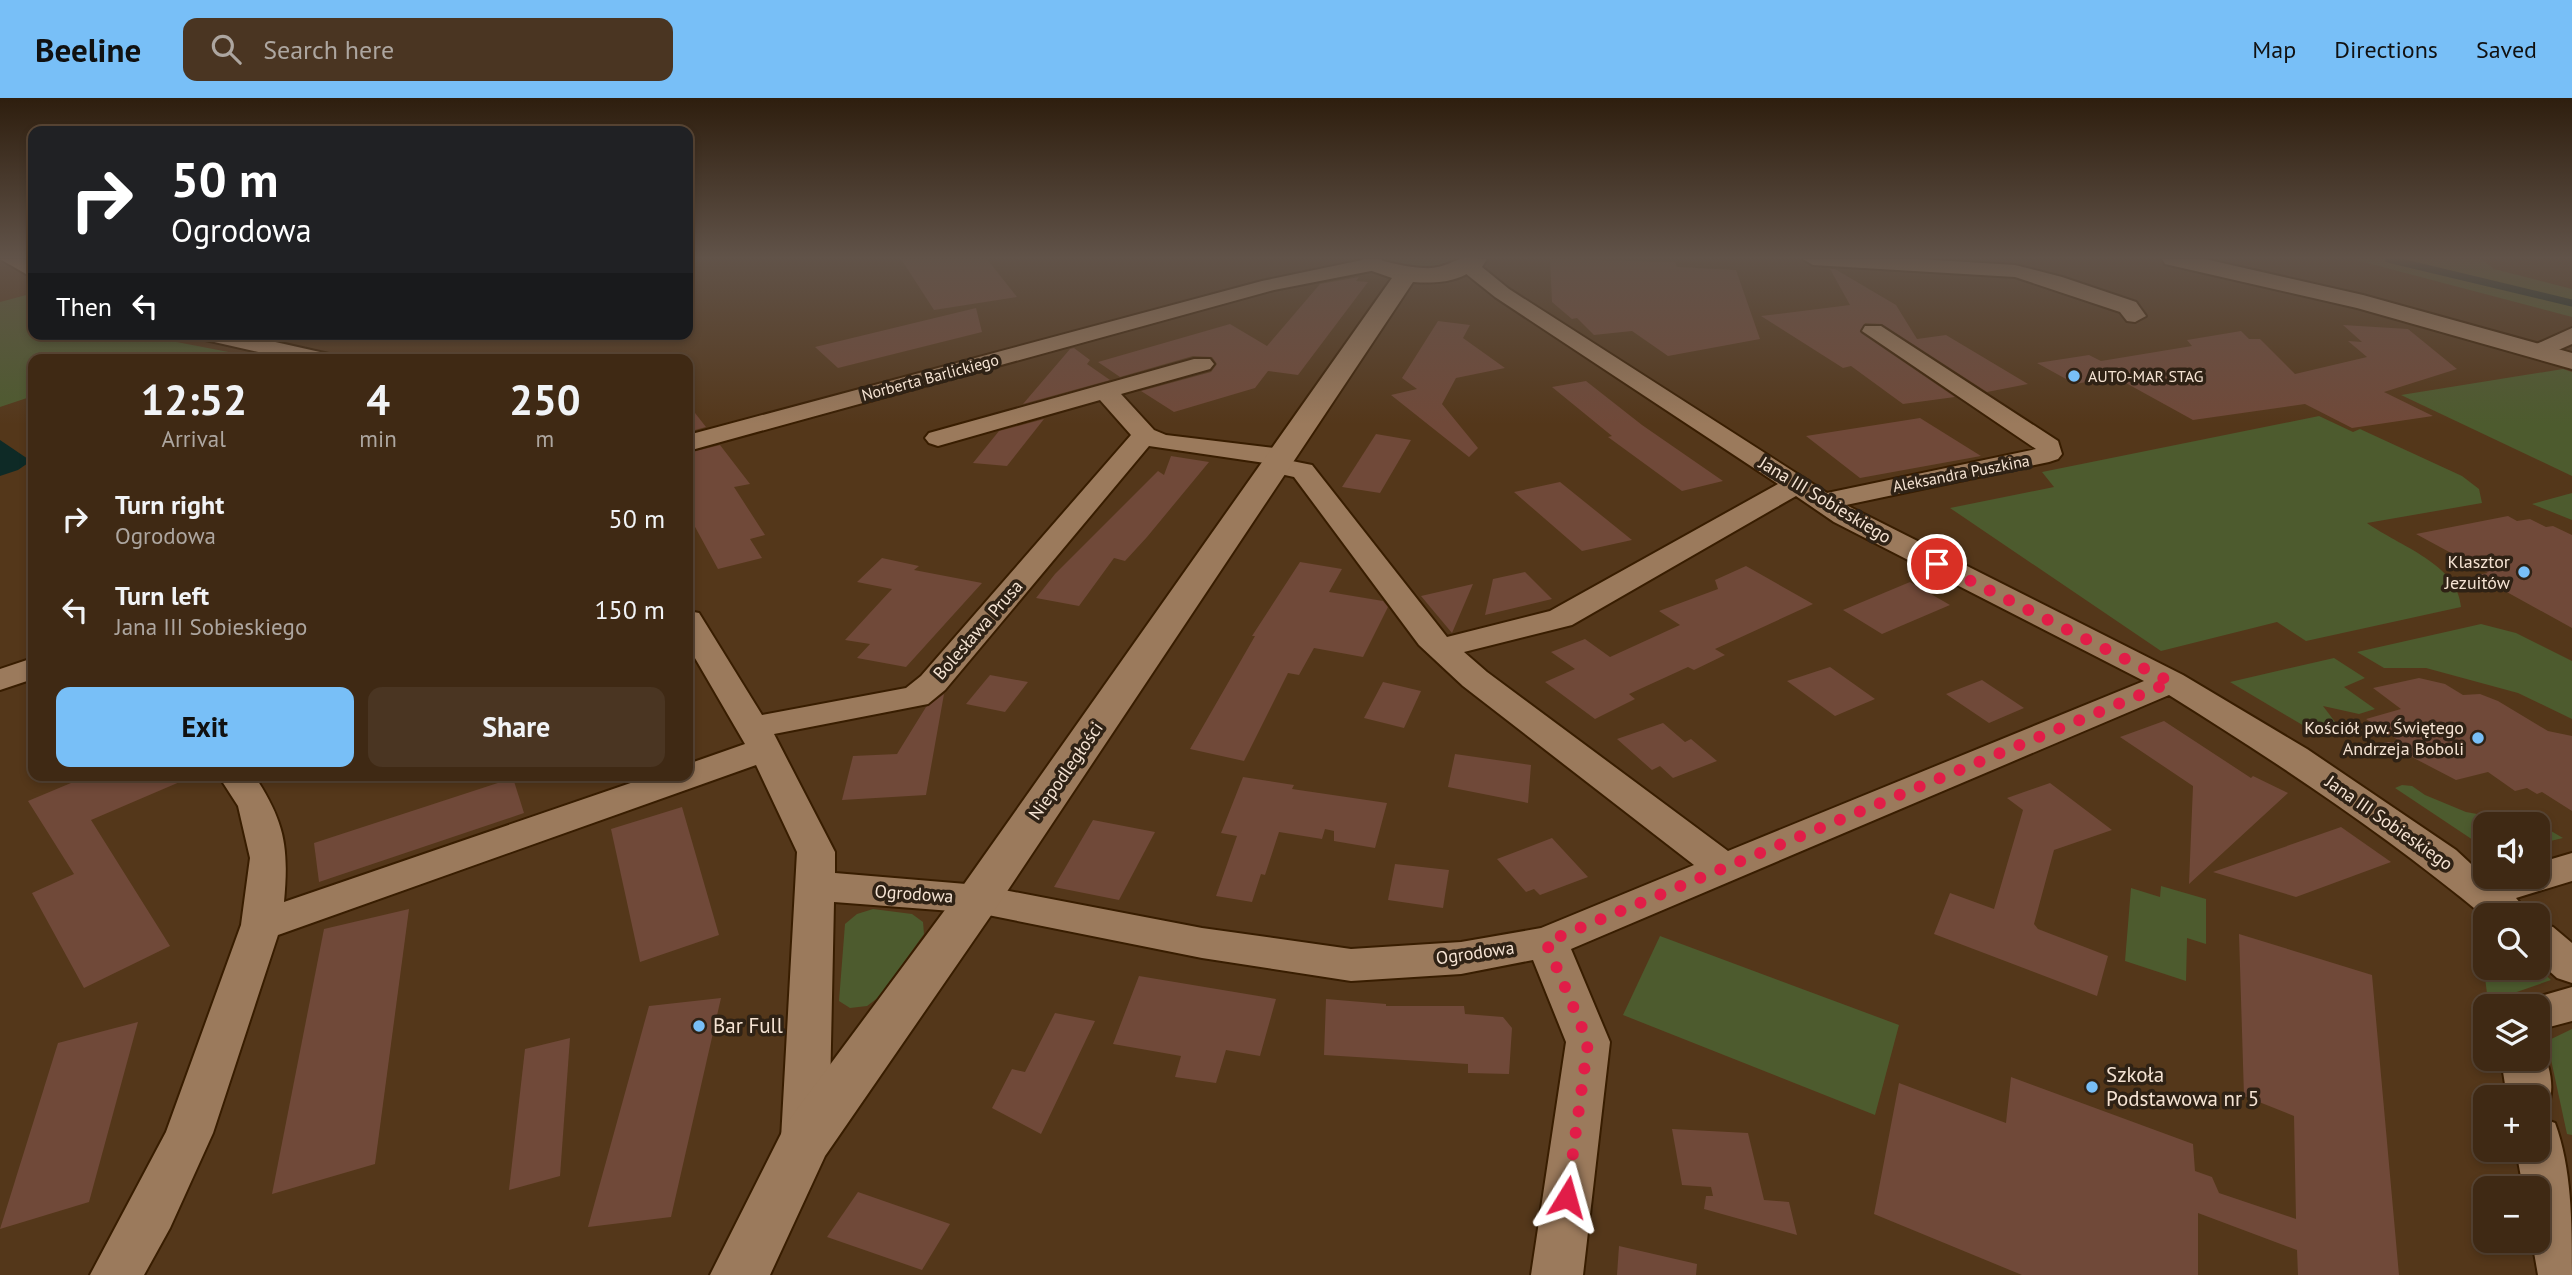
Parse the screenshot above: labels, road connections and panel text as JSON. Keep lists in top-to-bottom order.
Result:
{
  "streets": {
    "street": [
      "Norberta Barlickiego",
      "Aleksandra Puszkina",
      "Jana III Sobieskiego",
      "Bolesława Prusa",
      "Niepodległości",
      "Ogrodowa"
    ]
  },
  "crossings": [
    ["Aleksandra Puszkina", "Jana III Sobieskiego"],
    ["Jana III Sobieskiego", "Ogrodowa"],
    ["Niepodległości", "Ogrodowa"]
  ],
  "places": [
    "AUTO-MAR STAG",
    "Klasztor Jezuitów",
    "Kościół pw. Świętego Andrzeja Boboli",
    "Bar Full",
    "Szkoła Podstawowa nr 5"
  ],
  "page": {
    "header": "Beeline",
    "search": "Search here",
    "nav": ["Map", "Directions", "Saved"],
    "turn": ["50 m", "Ogrodowa"],
    "then": "Then",
    "eta": [
      "12:52",
      "Arrival",
      "4",
      "min",
      "250",
      "m"
    ],
    "list": [
      {
        "name": "Turn right",
        "note": "Ogrodowa",
        "value": "50 m"
      },
      {
        "name": "Turn left",
        "note": "Jana III Sobieskiego",
        "value": "150 m"
      }
    ],
    "buttons": ["Exit", "Share"],
    "map_buttons": ["+", "−"]
  }
}
